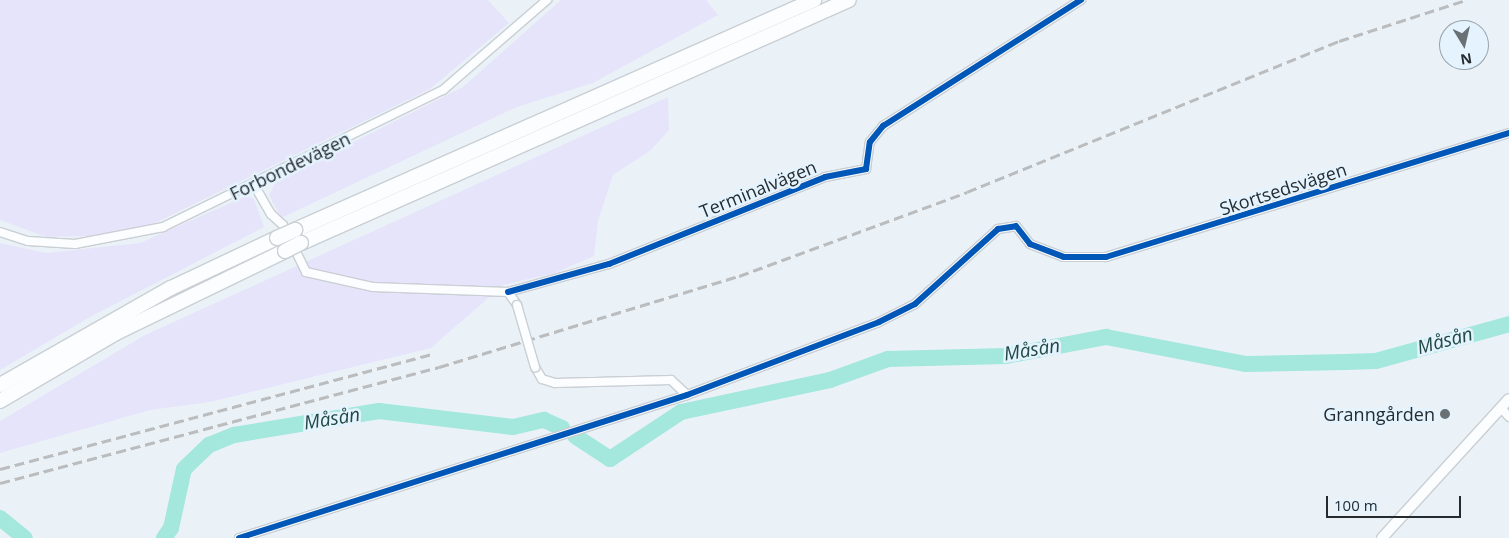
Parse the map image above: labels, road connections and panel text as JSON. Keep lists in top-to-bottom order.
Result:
{
  "streets": {
    "street": ["Forbondevägen", "Terminalvägen", "Skortsedsvägen"]
  },
  "water": ["Måsån"],
  "places": ["Granngården"],
  "scale_bar": "100 m",
  "north": "bottom"
}
